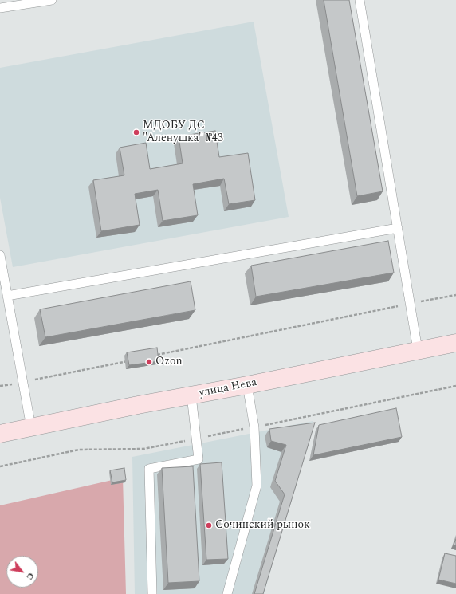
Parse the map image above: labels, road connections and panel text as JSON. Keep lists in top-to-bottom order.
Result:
{
  "streets": {
    "main road": ["улица Нева"]
  },
  "places": ["МДОБУ ДС \"Аленушка\" №43", "Ozon", "Сочинский рынок"],
  "north": "bottom right"
}
